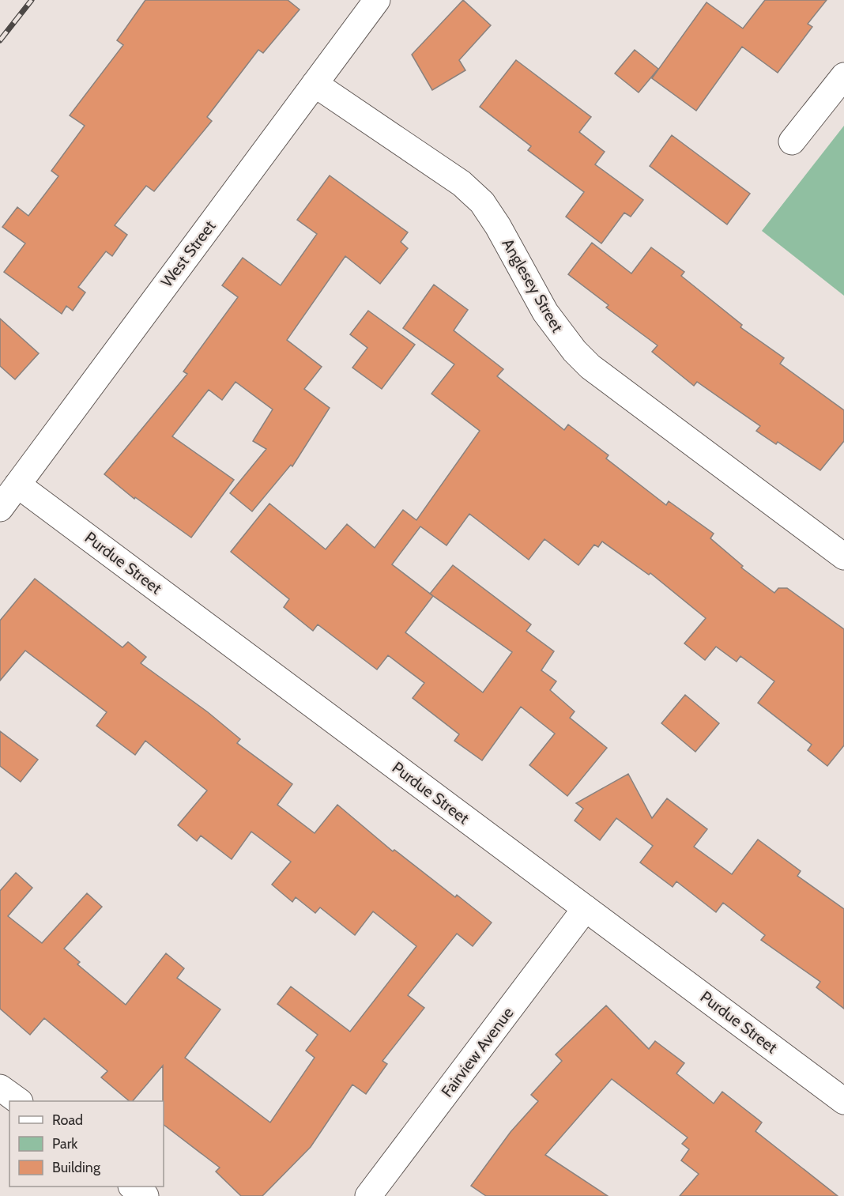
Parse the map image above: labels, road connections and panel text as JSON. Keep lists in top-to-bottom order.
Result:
{
  "streets": {
    "street": [
      "West Street",
      "Anglesey Street",
      "Purdue Street",
      "Fairview Avenue"
    ]
  },
  "crossings": [
    ["West Street", "Anglesey Street"],
    ["West Street", "Purdue Street"],
    ["Purdue Street", "Fairview Avenue"]
  ],
  "legend": ["Road", "Park", "Building"]
}
